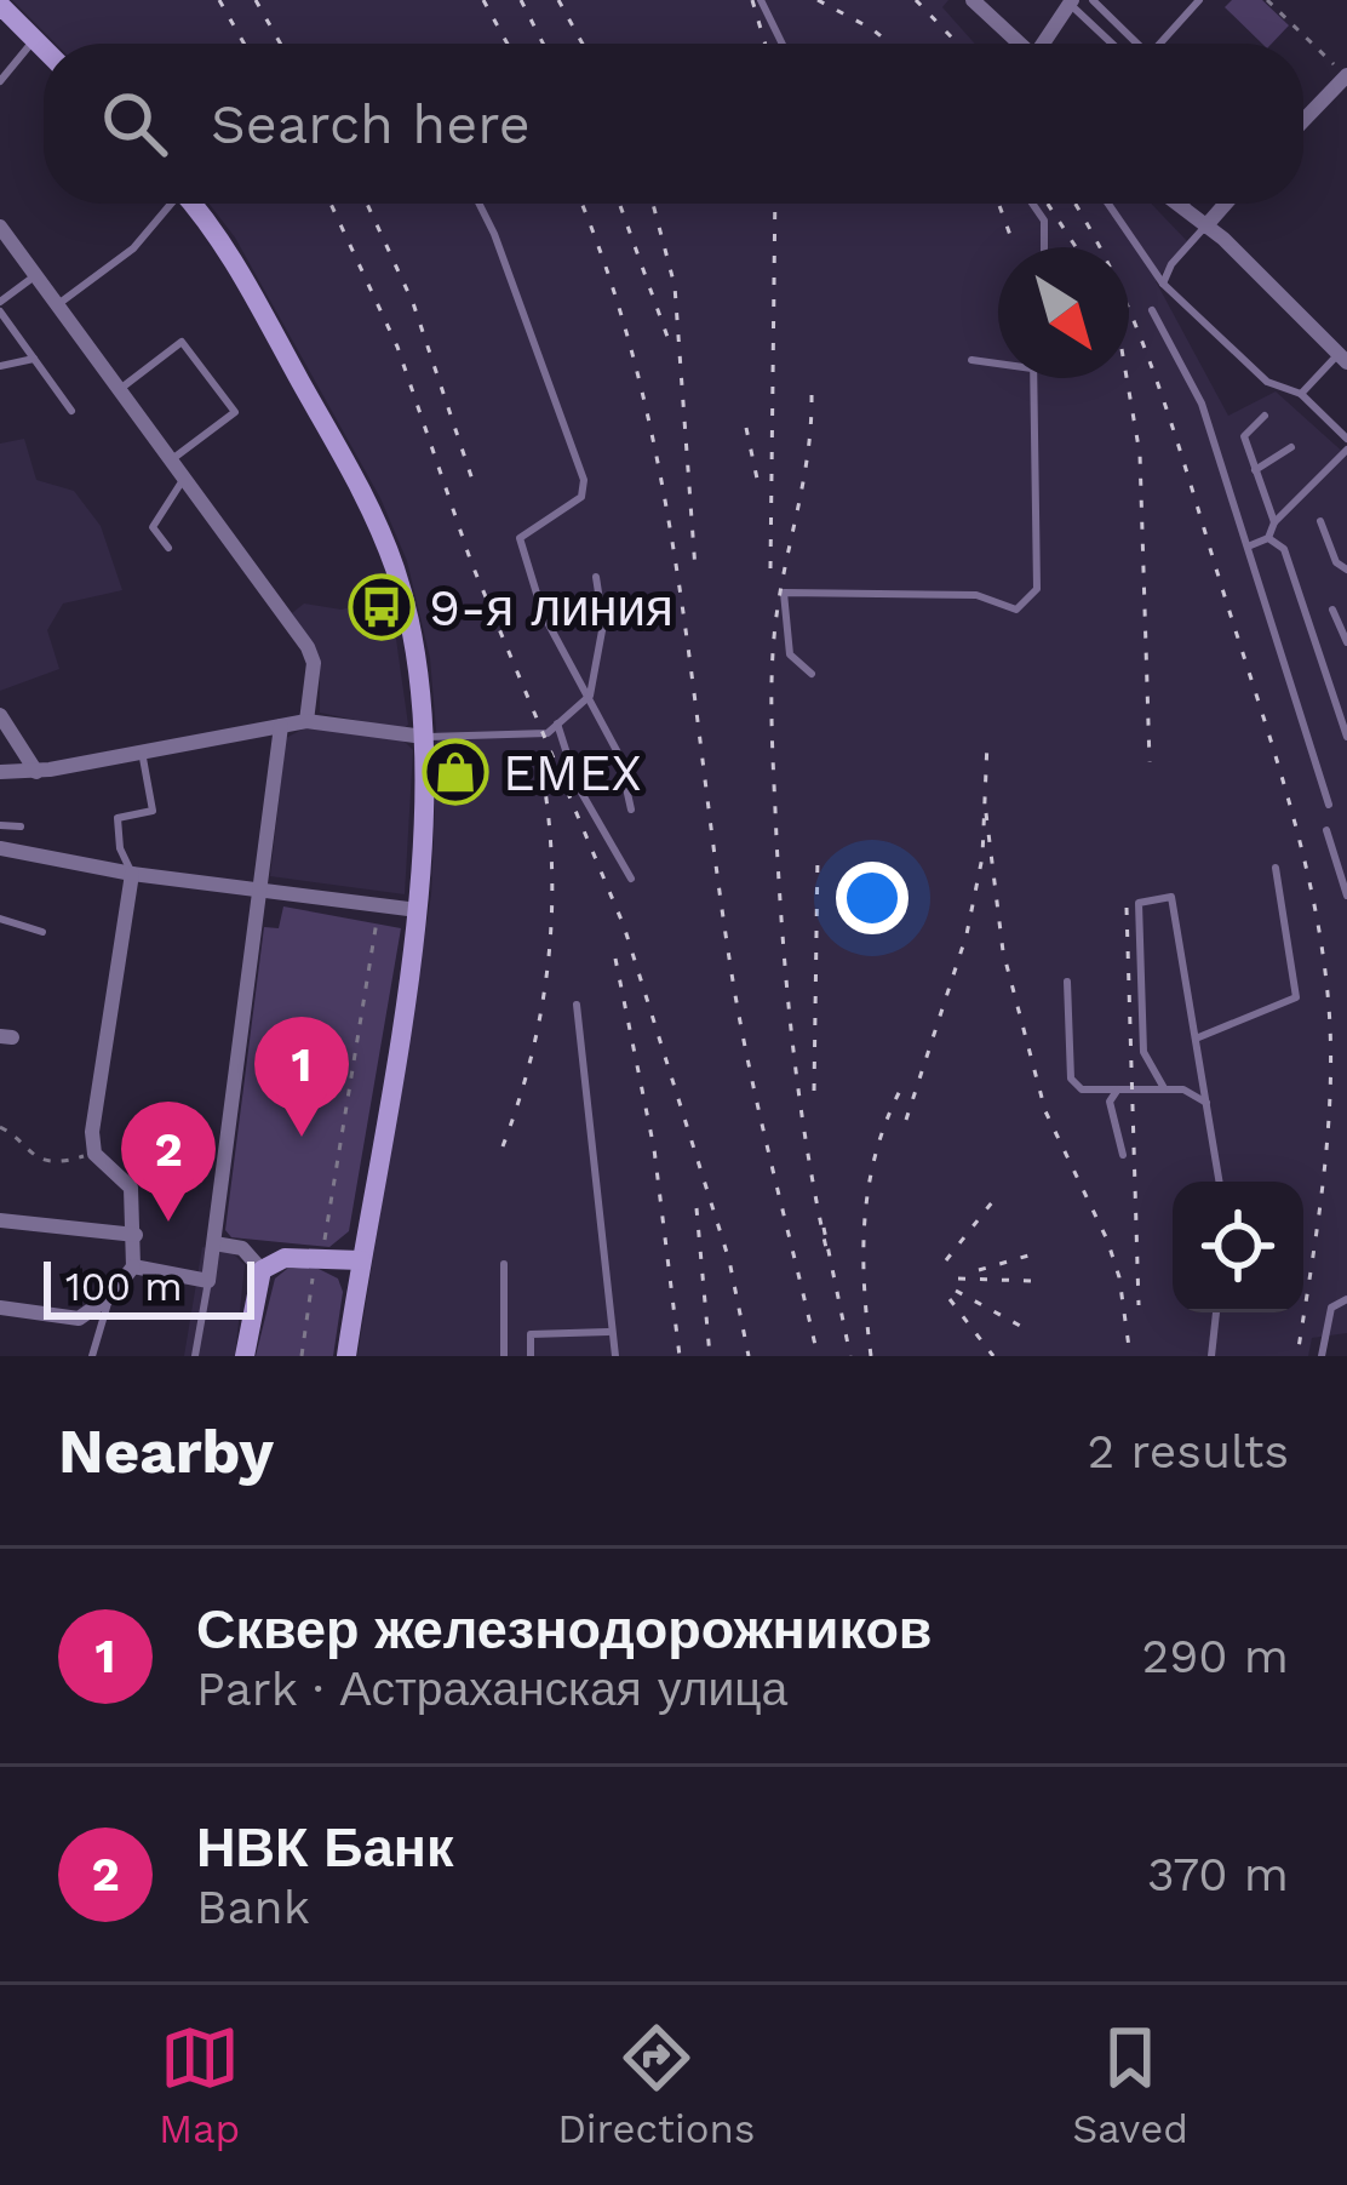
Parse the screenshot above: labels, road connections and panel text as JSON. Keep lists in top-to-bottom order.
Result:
{
  "places": {
    "bus stop": ["9-я линия"],
    "shop": ["EMEX"]
  },
  "scale_bar": "100 m",
  "north": "bottom right",
  "page": {
    "search": "Search here",
    "pins": ["1", "2"],
    "scale": "100 m",
    "heading": ["Nearby", "2 results"],
    "list": [
      {
        "mark": "1",
        "name": "Сквер железнодорожников",
        "note": "Park · Астраханская улица",
        "value": "290 m"
      },
      {
        "mark": "2",
        "name": "НВК Банк",
        "note": "Bank",
        "value": "370 m"
      }
    ],
    "nav": ["Map", "Directions", "Saved"]
  }
}
